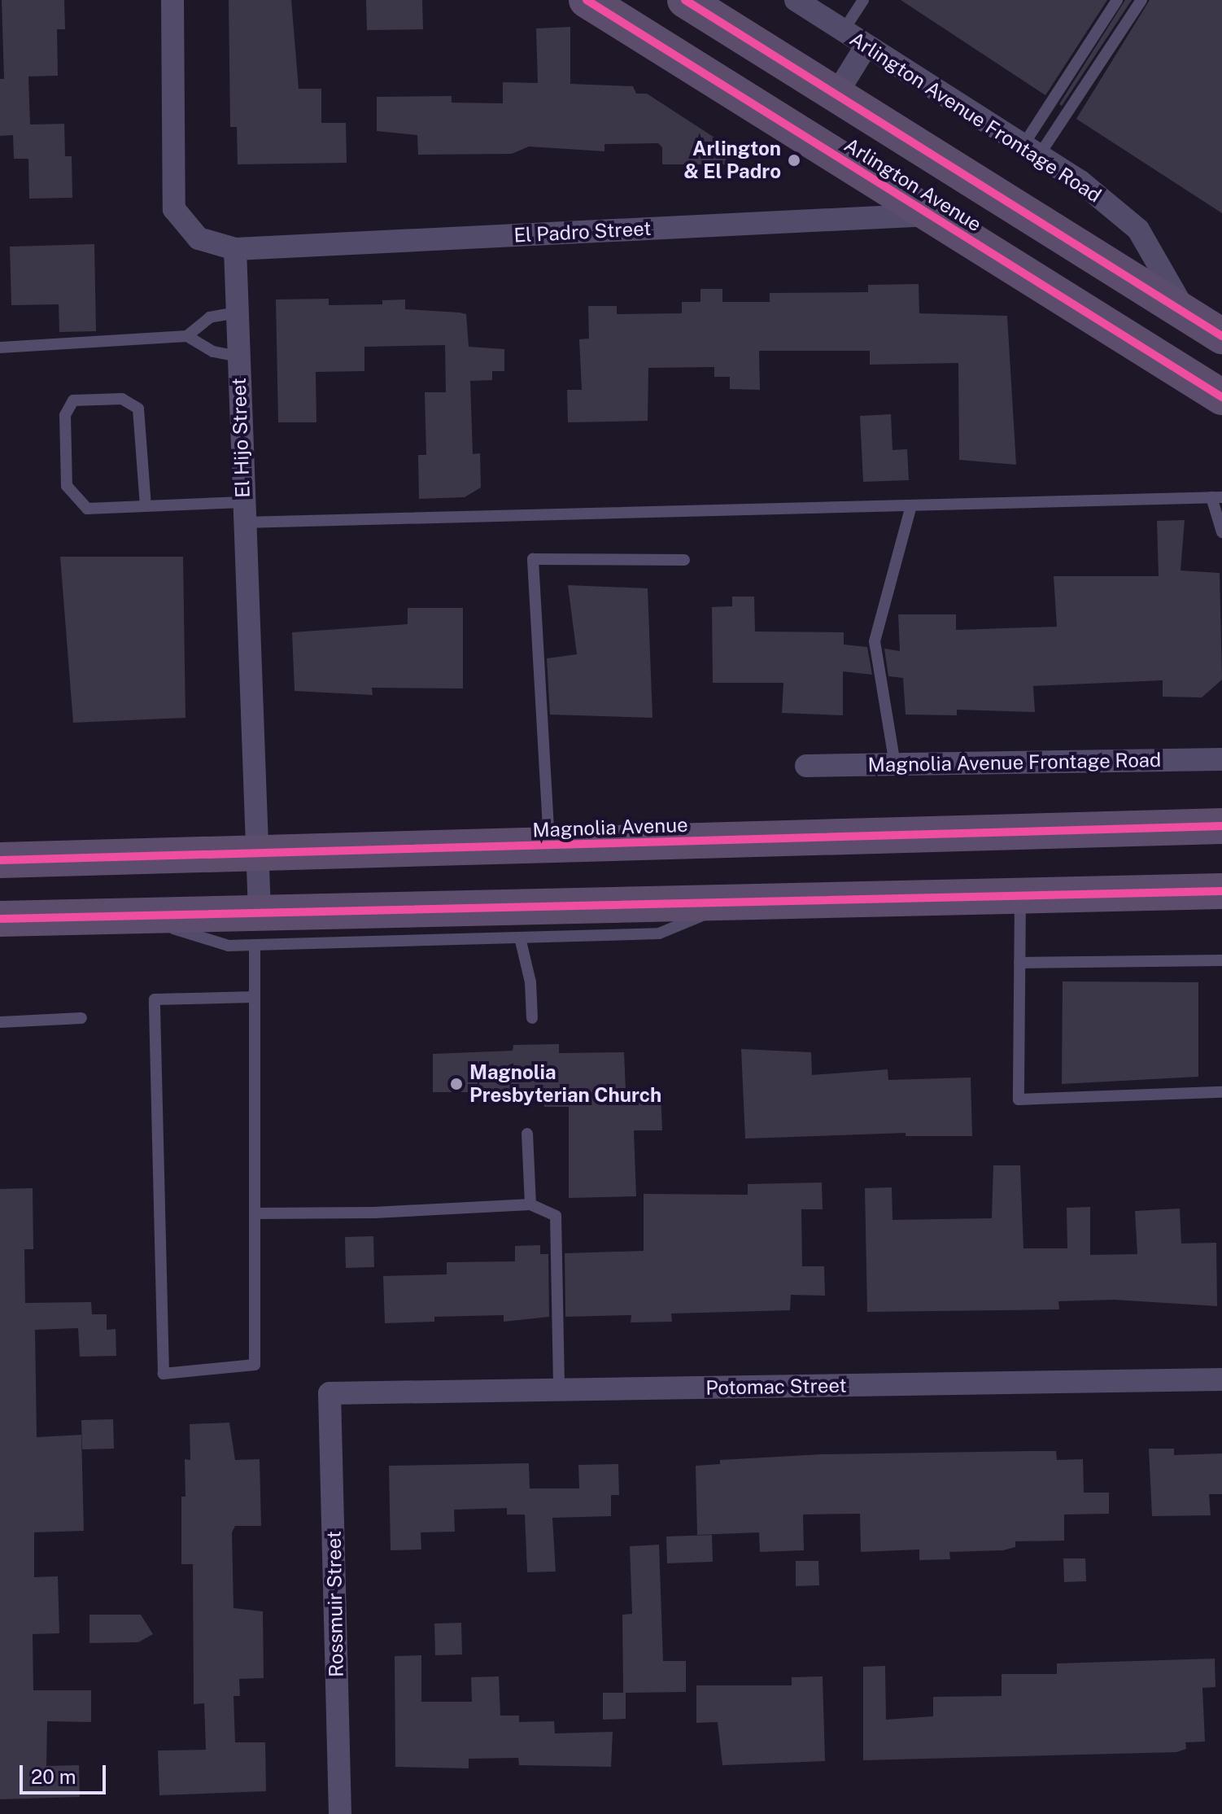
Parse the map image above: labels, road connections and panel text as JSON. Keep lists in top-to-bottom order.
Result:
{
  "streets": {
    "main road": ["Arlington Avenue", "Magnolia Avenue"],
    "street": [
      "Arlington Avenue Frontage Road",
      "El Padro Street",
      "El Hijo Street",
      "Magnolia Avenue Frontage Road",
      "Potomac Street",
      "Rossmuir Street"
    ]
  },
  "crossings": [
    ["Arlington Avenue Frontage Road", "Arlington Avenue"],
    ["Arlington Avenue", "El Padro Street"],
    ["El Padro Street", "El Hijo Street"],
    ["El Hijo Street", "Magnolia Avenue"],
    ["Potomac Street", "Rossmuir Street"]
  ],
  "places": ["Arlington & El Padro", "Magnolia Presbyterian Church"],
  "scale_bar": "20 m"
}
